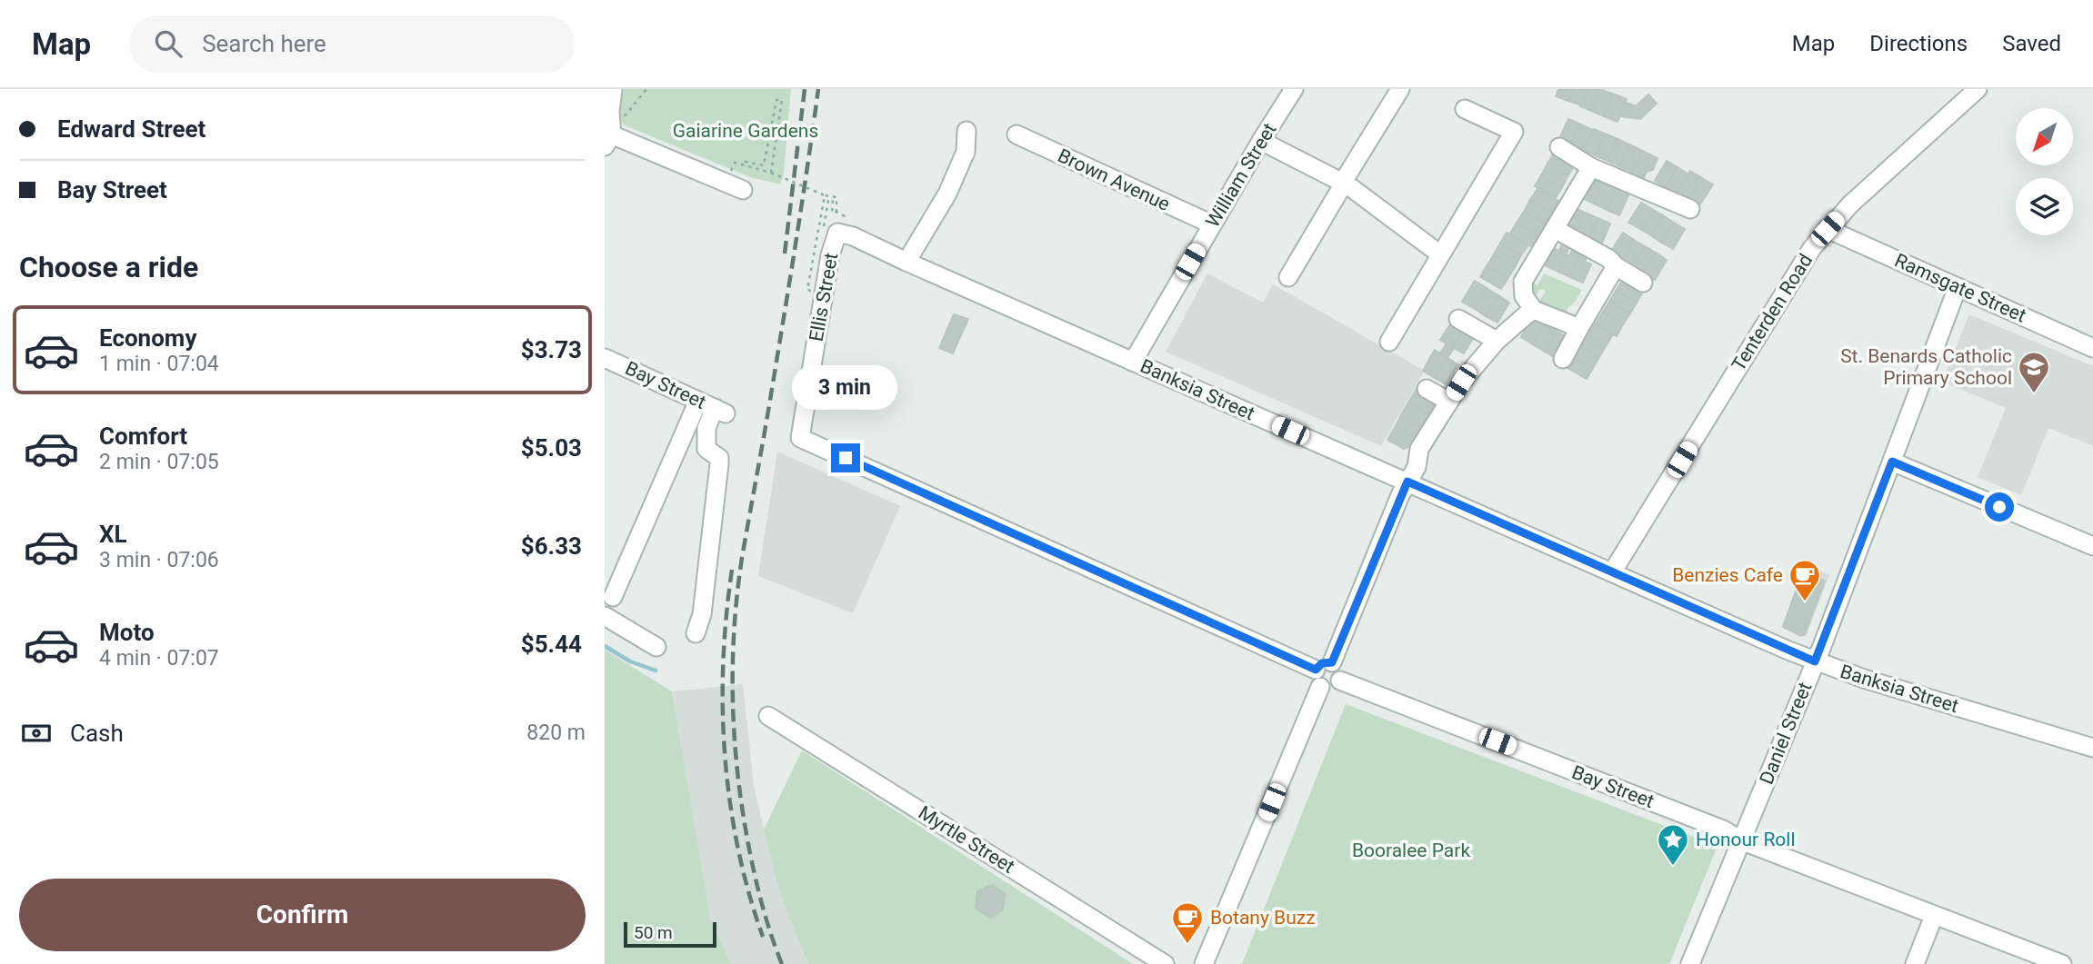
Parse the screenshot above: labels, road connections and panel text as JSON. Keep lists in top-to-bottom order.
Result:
{
  "streets": {
    "street": [
      "William Street",
      "Brown Avenue",
      "Ramsgate Street",
      "Ellis Street",
      "Tenterden Road",
      "Bay Street",
      "Banksia Street",
      "Daniel Street",
      "Myrtle Street"
    ]
  },
  "crossings": [
    ["William Street", "Brown Avenue"],
    ["William Street", "Banksia Street"],
    ["Ramsgate Street", "Tenterden Road"],
    ["Ramsgate Street", "Daniel Street"],
    ["Ellis Street", "Bay Street"],
    ["Ellis Street", "Banksia Street"],
    ["Tenterden Road", "Banksia Street"],
    ["Bay Street", "Daniel Street"],
    ["Banksia Street", "Daniel Street"]
  ],
  "parks": ["Gaiarine Gardens", "Booralee Park"],
  "places": {
    "school or university": ["St. Benards Catholic Primary School"],
    "cafe": ["Benzies Cafe", "Botany Buzz"],
    "place": ["Honour Roll"]
  },
  "scale_bar": "50 m",
  "north": "bottom left",
  "page": {
    "header": "Map",
    "search": "Search here",
    "nav": ["Map", "Directions", "Saved"],
    "banner": ["Edward Street", "Bay Street"],
    "heading": "Choose a ride",
    "list": [
      {
        "name": "Economy",
        "note": "1 min · 07:04",
        "value": "$3.73"
      },
      {
        "name": "Comfort",
        "note": "2 min · 07:05",
        "value": "$5.03"
      },
      {
        "name": "XL",
        "note": "3 min · 07:06",
        "value": "$6.33"
      },
      {
        "name": "Moto",
        "note": "4 min · 07:07",
        "value": "$5.44"
      }
    ],
    "bubble": "3 min",
    "pay": ["Cash", "820 m"],
    "buttons": "Confirm",
    "scale": "50 m"
  }
}
